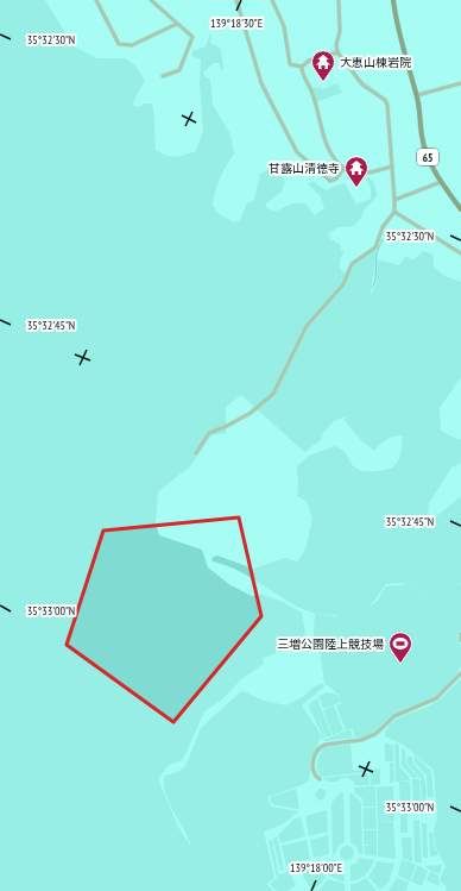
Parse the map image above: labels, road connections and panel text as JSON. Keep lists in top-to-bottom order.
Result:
{
  "streets": {
    "main road": ["65"]
  },
  "places": {
    "temple": ["大恵山棟岩院", "甘露山清徳寺"],
    "sports": ["三増公園陸上競技場"]
  },
  "coordinates": [
    "139°18'30\"E",
    "35°32'30\"N",
    "35°32'45\"N",
    "35°33'00\"N",
    "139°18'00\"E"
  ]
}
